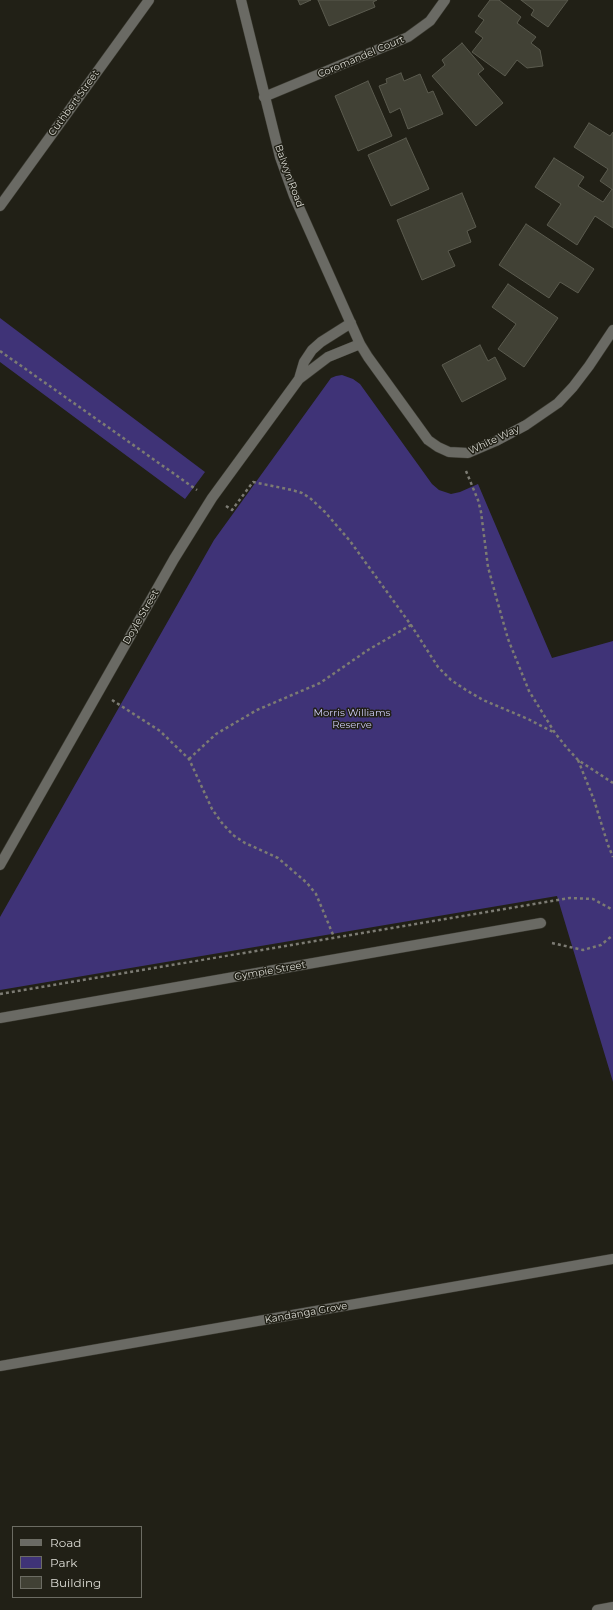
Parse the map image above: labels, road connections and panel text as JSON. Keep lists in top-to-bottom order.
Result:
{
  "streets": {
    "street": [
      "Coromandel Court",
      "Cuthbert Street",
      "Balwyn Road",
      "White Way",
      "Doyle Street",
      "Gympie Street",
      "Kandanga Grove"
    ]
  },
  "crossings": [
    ["Coromandel Court", "Balwyn Road"],
    ["Balwyn Road", "White Way"],
    ["Balwyn Road", "Doyle Street"],
    ["White Way", "Doyle Street"]
  ],
  "parks": ["Morris Williams Reserve"],
  "legend": ["Road", "Park", "Building"]
}
